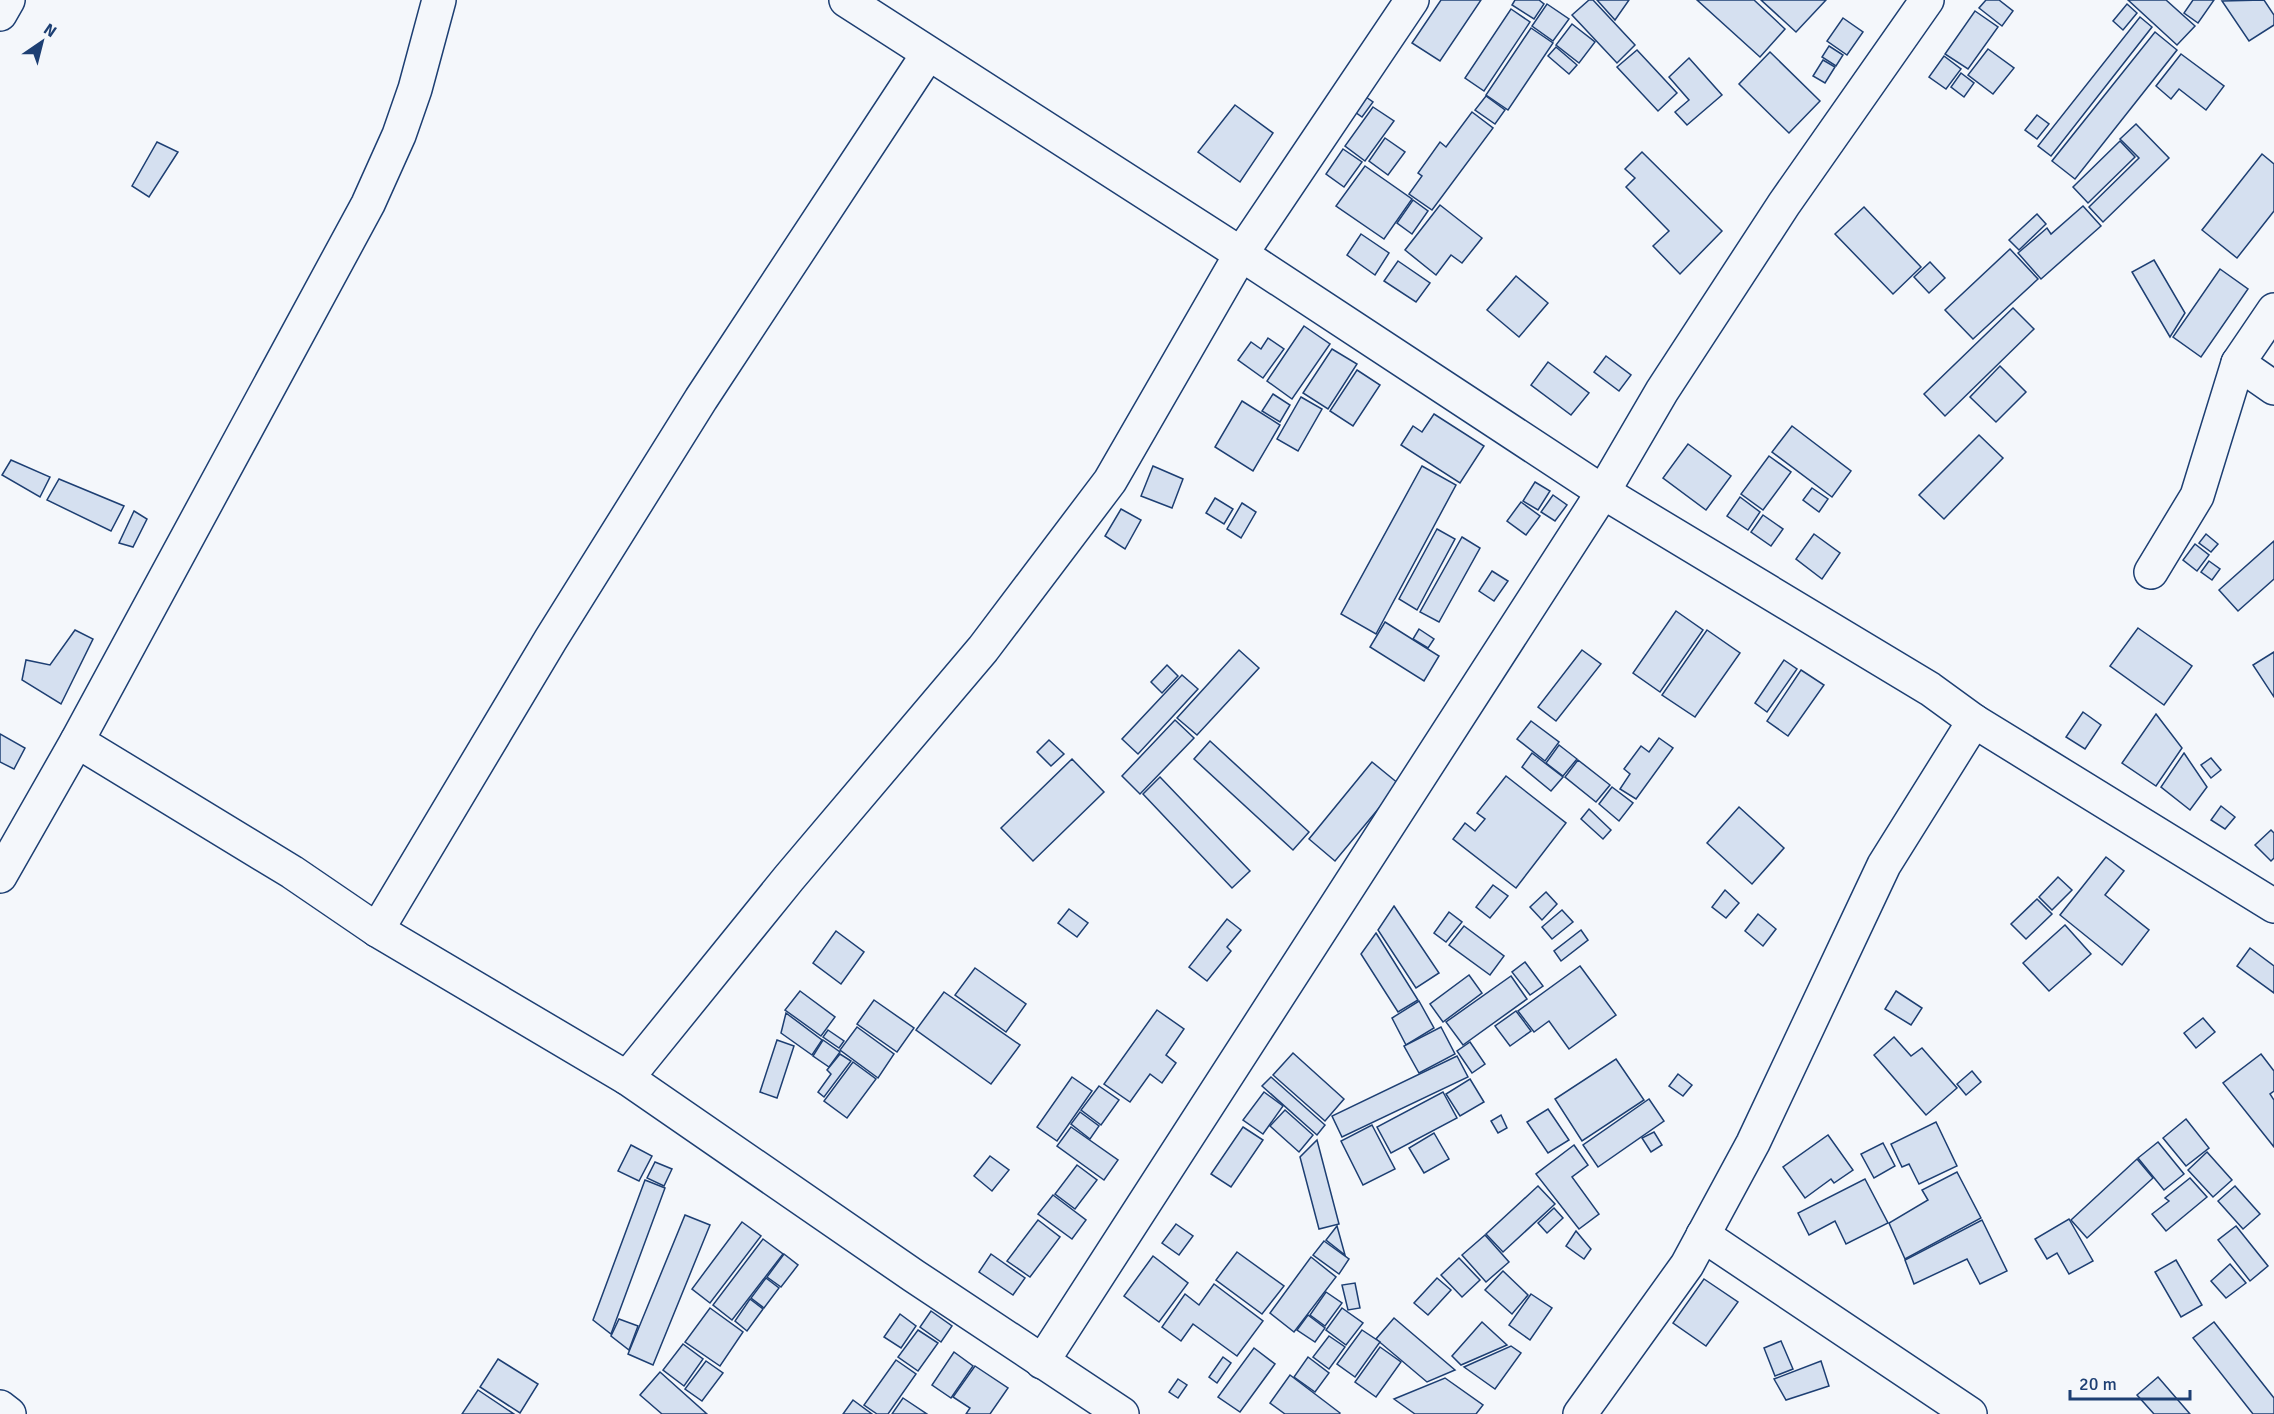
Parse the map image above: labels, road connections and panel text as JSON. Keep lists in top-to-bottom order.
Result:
{
  "scale_bar": "20 m",
  "north": "top right"
}
